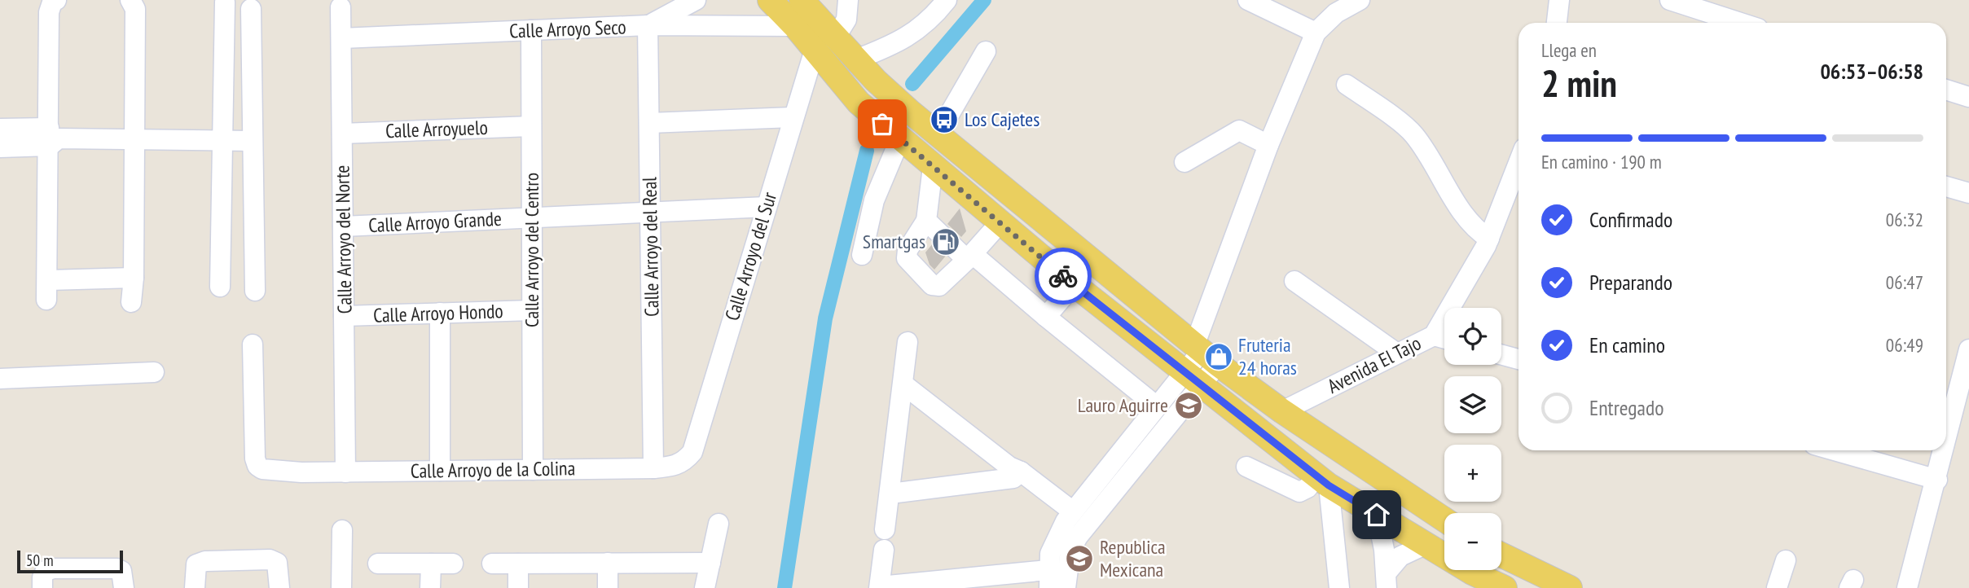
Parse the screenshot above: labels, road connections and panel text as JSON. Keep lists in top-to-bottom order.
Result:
{
  "streets": {
    "street": [
      "Calle Arroyo Seco",
      "Calle Arroyuelo",
      "Calle Arroyo Grande",
      "Calle Arroyo del Norte",
      "Calle Arroyo del Real",
      "Calle Arroyo del Centro",
      "Calle Arroyo del Sur",
      "Calle Arroyo Hondo",
      "Avenida El Tajo",
      "Calle Arroyo de la Colina"
    ]
  },
  "crossings": [
    ["Calle Arroyo Seco", "Calle Arroyo del Norte"],
    ["Calle Arroyo Seco", "Calle Arroyo del Real"],
    ["Calle Arroyo Seco", "Calle Arroyo del Centro"],
    ["Calle Arroyuelo", "Calle Arroyo del Norte"],
    ["Calle Arroyuelo", "Calle Arroyo del Centro"],
    ["Calle Arroyo Grande", "Calle Arroyo del Norte"],
    ["Calle Arroyo Grande", "Calle Arroyo del Real"],
    ["Calle Arroyo Grande", "Calle Arroyo del Centro"],
    ["Calle Arroyo Grande", "Calle Arroyo del Sur"],
    ["Calle Arroyo del Norte", "Calle Arroyo Hondo"],
    ["Calle Arroyo del Norte", "Calle Arroyo de la Colina"],
    ["Calle Arroyo del Real", "Calle Arroyo de la Colina"],
    ["Calle Arroyo del Centro", "Calle Arroyo Hondo"],
    ["Calle Arroyo del Centro", "Calle Arroyo de la Colina"],
    ["Calle Arroyo del Sur", "Calle Arroyo de la Colina"]
  ],
  "places": {
    "bus stop": ["Los Cajetes"],
    "fuel station": ["Smartgas"],
    "shop": ["Fruteria 24 horas"],
    "school or university": ["Lauro Aguirre", "Republica Mexicana"]
  },
  "scale_bar": "50 m",
  "page": {
    "heading": ["2 min", "Llega en", "06:53–06:58"],
    "bar": "En camino · 190 m",
    "list": [
      ["Confirmado", "06:32"],
      ["Preparando", "06:47"],
      ["En camino", "06:49"],
      "Entregado"
    ],
    "map_buttons": ["+", "−"],
    "scale": "50 m"
  }
}
